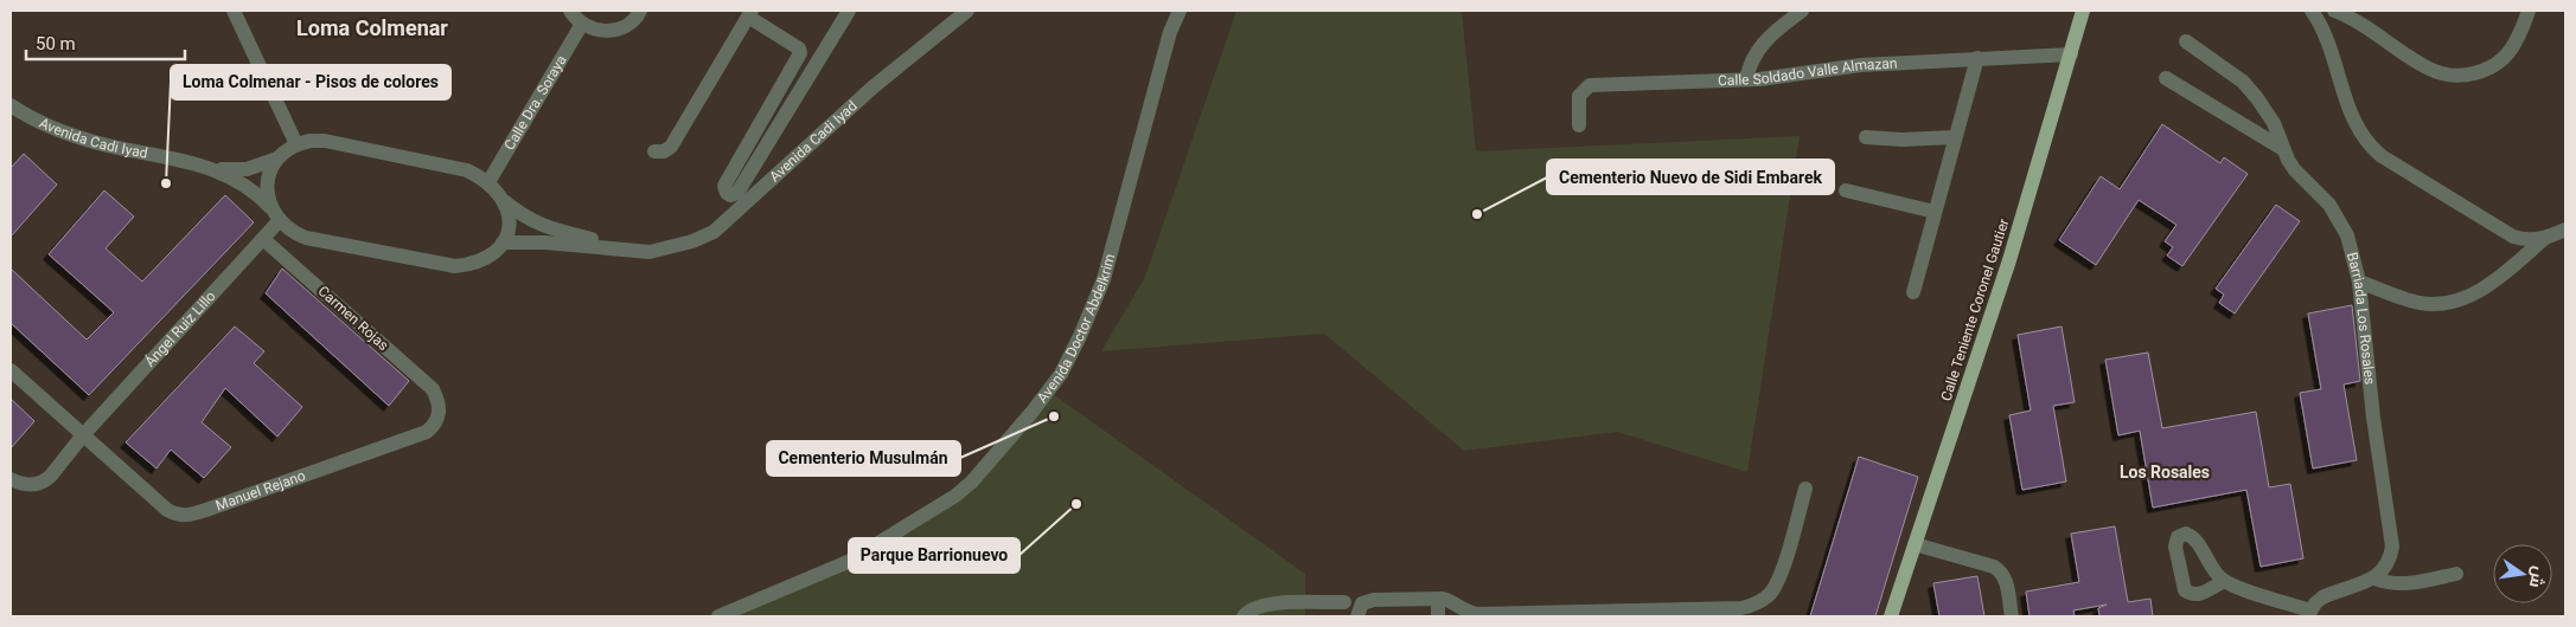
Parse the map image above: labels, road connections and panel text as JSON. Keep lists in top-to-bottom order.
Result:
{
  "streets": {
    "main road": ["Calle Teniente Coronel Gautier"],
    "street": [
      "Calle Soldado Valle Almazan",
      "Calle Dra. Soraya",
      "Avenida Cadi Iyad",
      "Carmen Rojas",
      "Barriada Los Rosales",
      "Avenida Doctor Abdelkrim",
      "Ángel Ruiz Lillo",
      "Manuel Rejano"
    ]
  },
  "crossings": [
    ["Calle Soldado Valle Almazan", "Calle Teniente Coronel Gautier"],
    ["Avenida Cadi Iyad", "Ángel Ruiz Lillo"],
    ["Carmen Rojas", "Ángel Ruiz Lillo"],
    ["Carmen Rojas", "Manuel Rejano"],
    ["Ángel Ruiz Lillo", "Manuel Rejano"]
  ],
  "districts": ["Loma Colmenar", "Los Rosales"],
  "places": [
    "Loma Colmenar - Pisos de colores",
    "Cementerio Nuevo de Sidi Embarek",
    "Cementerio Musulmán",
    "Parque Barrionuevo"
  ],
  "scale_bar": "50 m",
  "north": "right"
}
